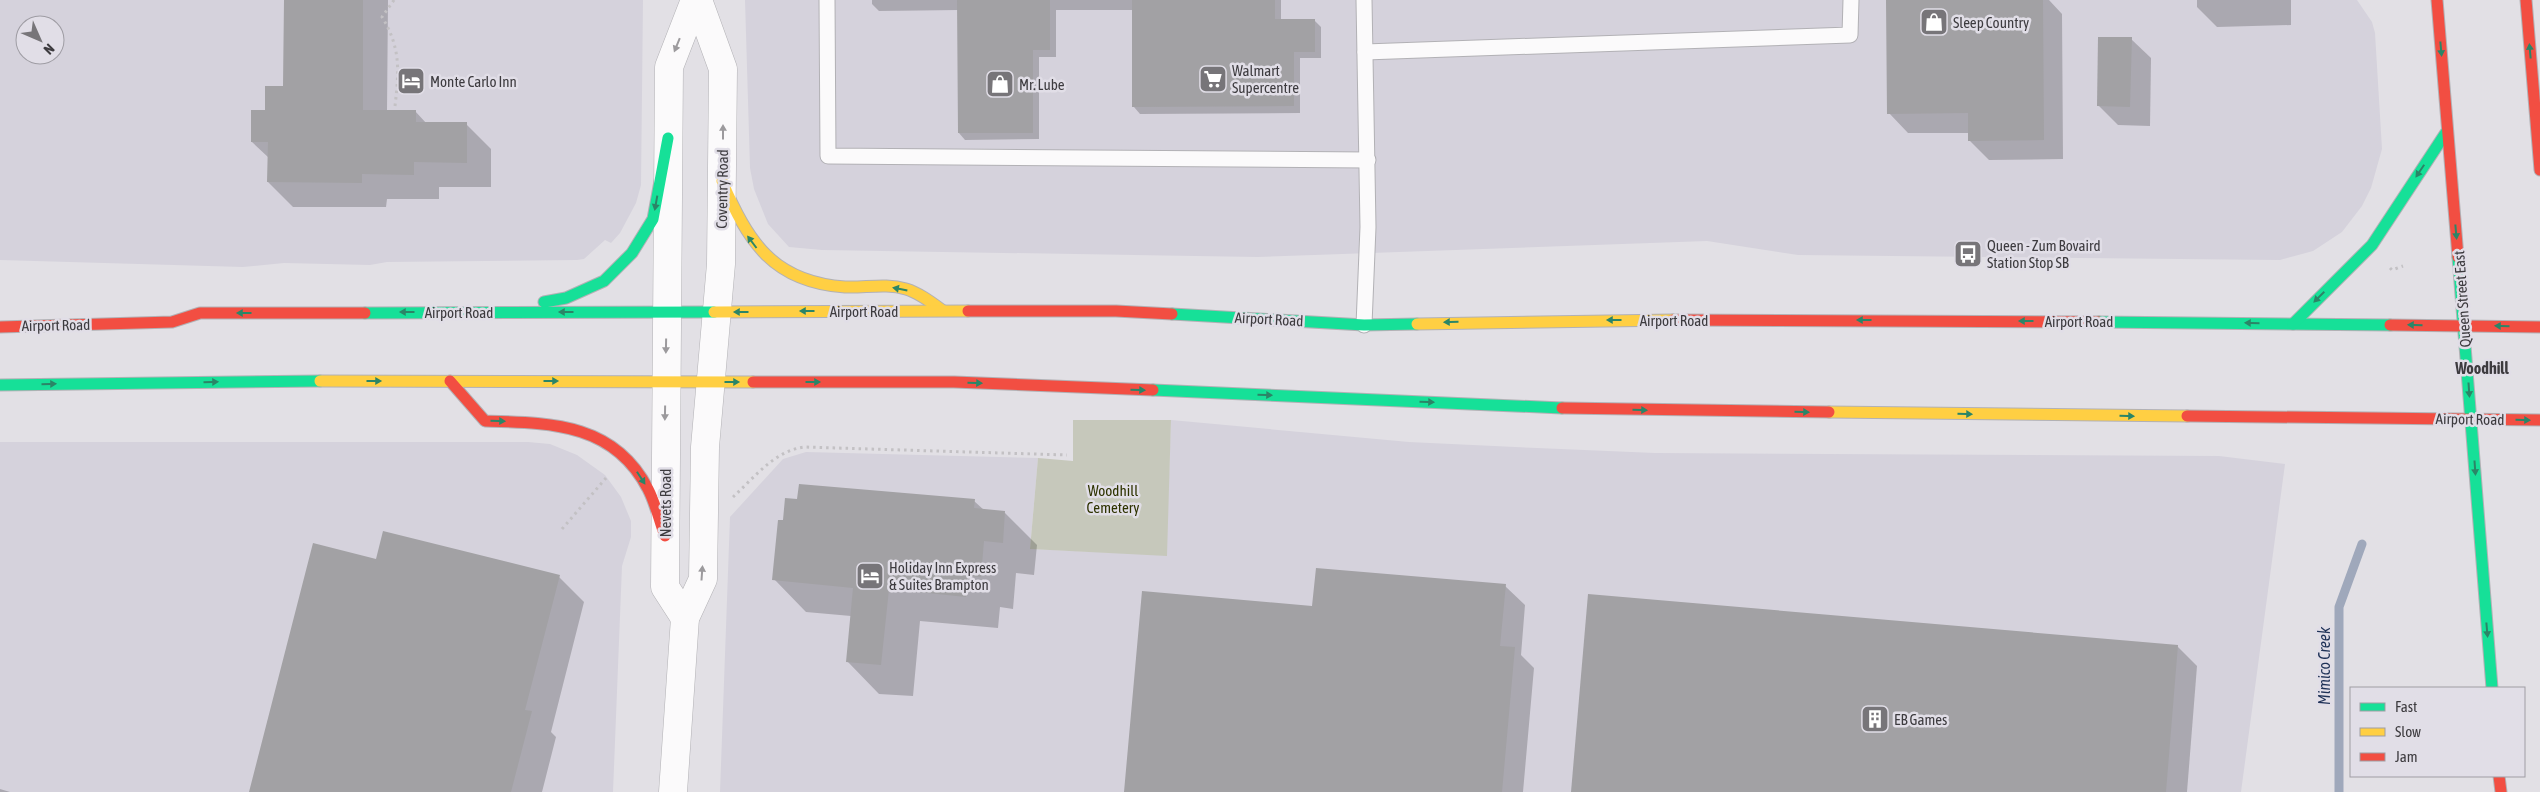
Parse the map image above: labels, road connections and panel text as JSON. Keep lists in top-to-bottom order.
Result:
{
  "streets": {
    "main road": ["Queen Street East", "Airport Road"],
    "street": ["Coventry Road", "Nevets Road"]
  },
  "crossings": [
    ["Coventry Road", "Airport Road"],
    ["Coventry Road", "Nevets Road"],
    ["Queen Street East", "Airport Road"],
    ["Airport Road", "Nevets Road"]
  ],
  "one_way": ["Queen Street East"],
  "districts": ["Woodhill"],
  "water": ["Mimico Creek"],
  "parks": ["Woodhill Cemetery"],
  "places": {
    "shop": ["Sleep Country", "Mr. Lube"],
    "supermarket": ["Walmart Supercentre"],
    "hotel": ["Monte Carlo Inn", "Holiday Inn Express & Suites Brampton"],
    "bus stop": ["Queen - Zum Bovaird Station Stop SB"],
    "building": ["EB Games"]
  },
  "legend": ["Fast", "Slow", "Jam"],
  "north": "bottom right"
}
